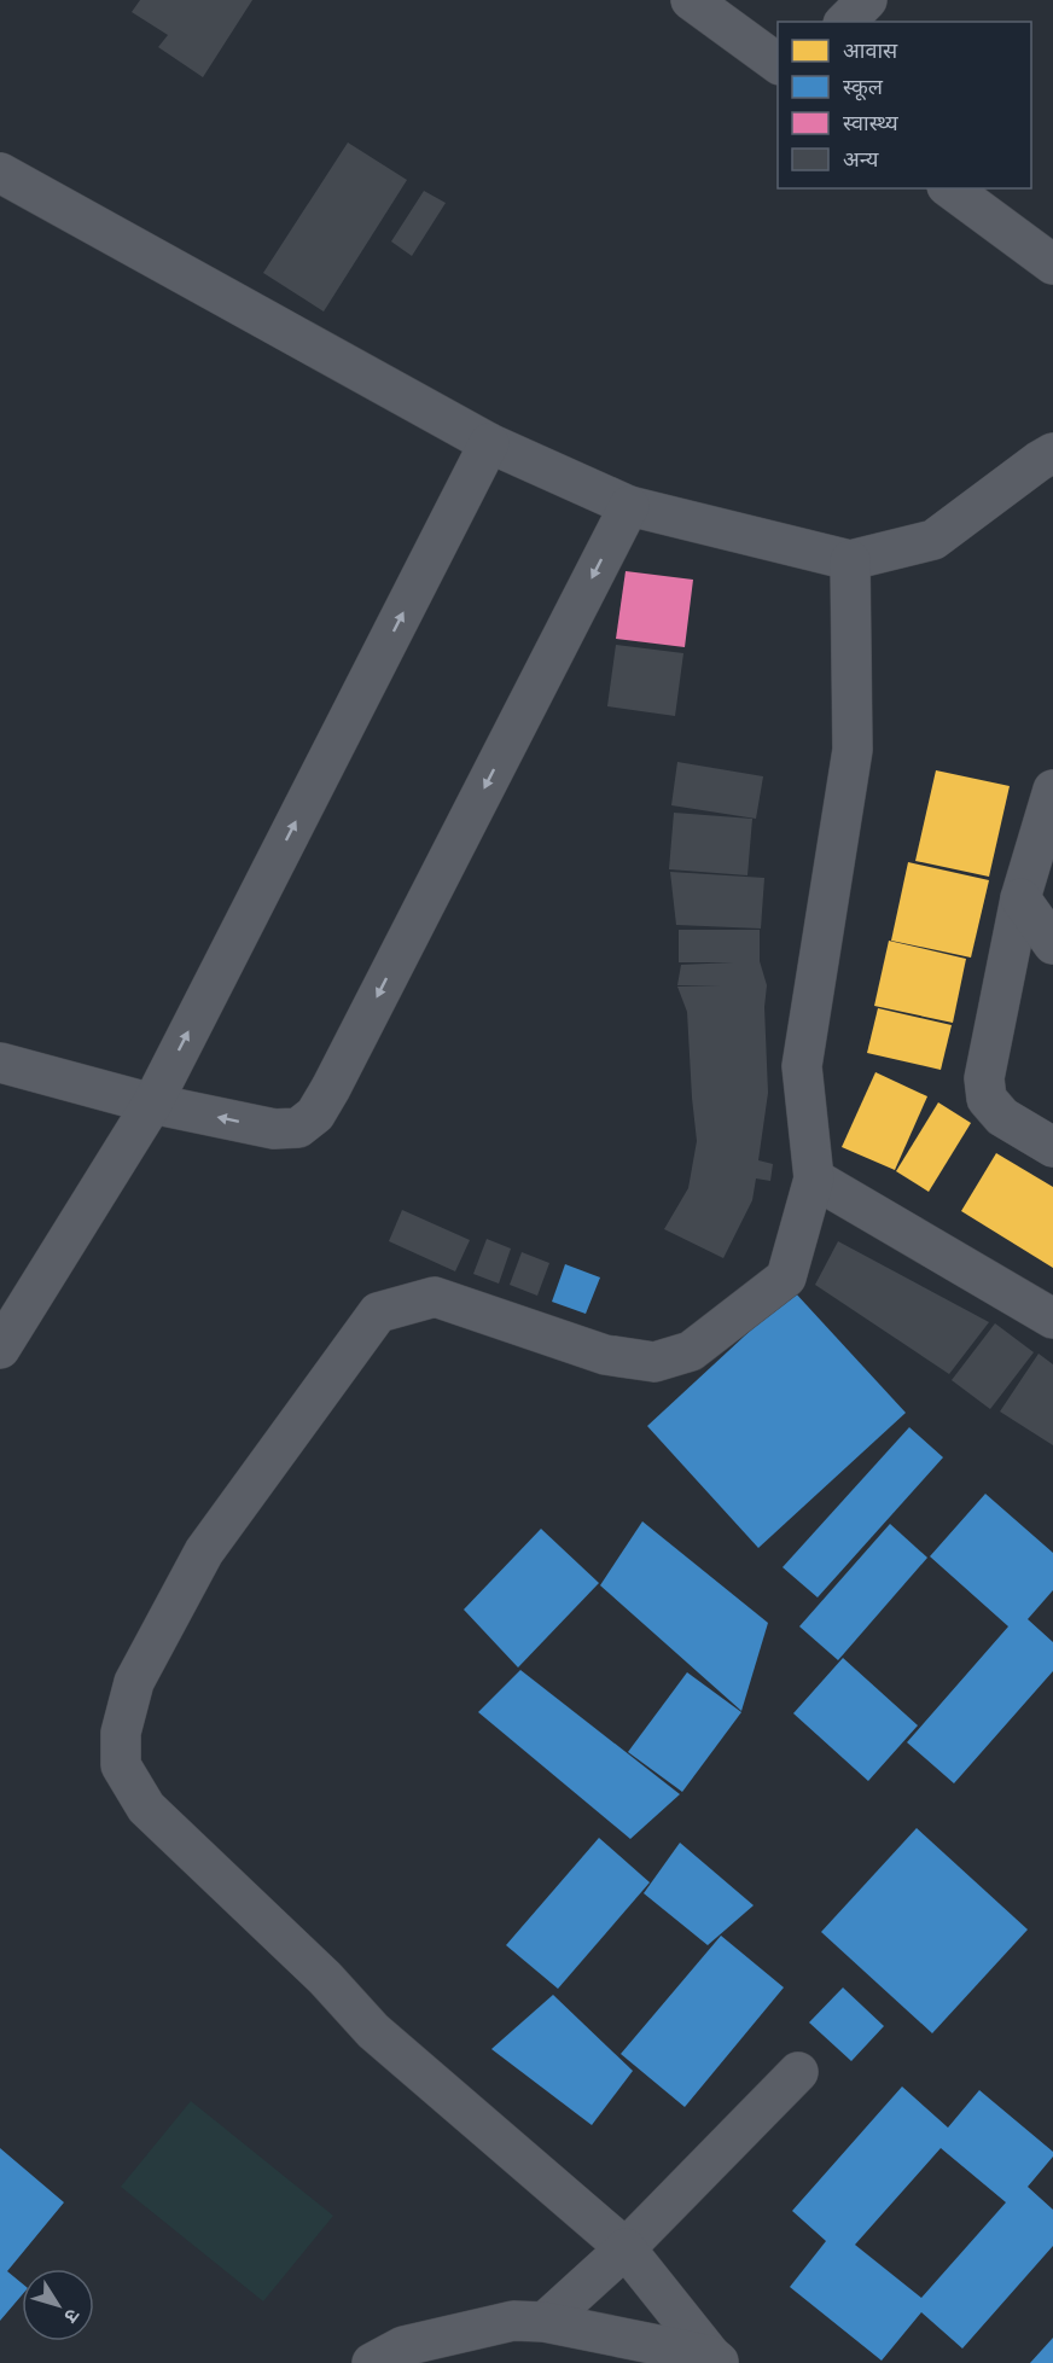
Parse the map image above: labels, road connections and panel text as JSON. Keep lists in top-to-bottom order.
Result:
{
  "legend": [
    "आवास",
    "स्कूल",
    "स्वास्थ्य",
    "अन्य"
  ],
  "north": "bottom right"
}
